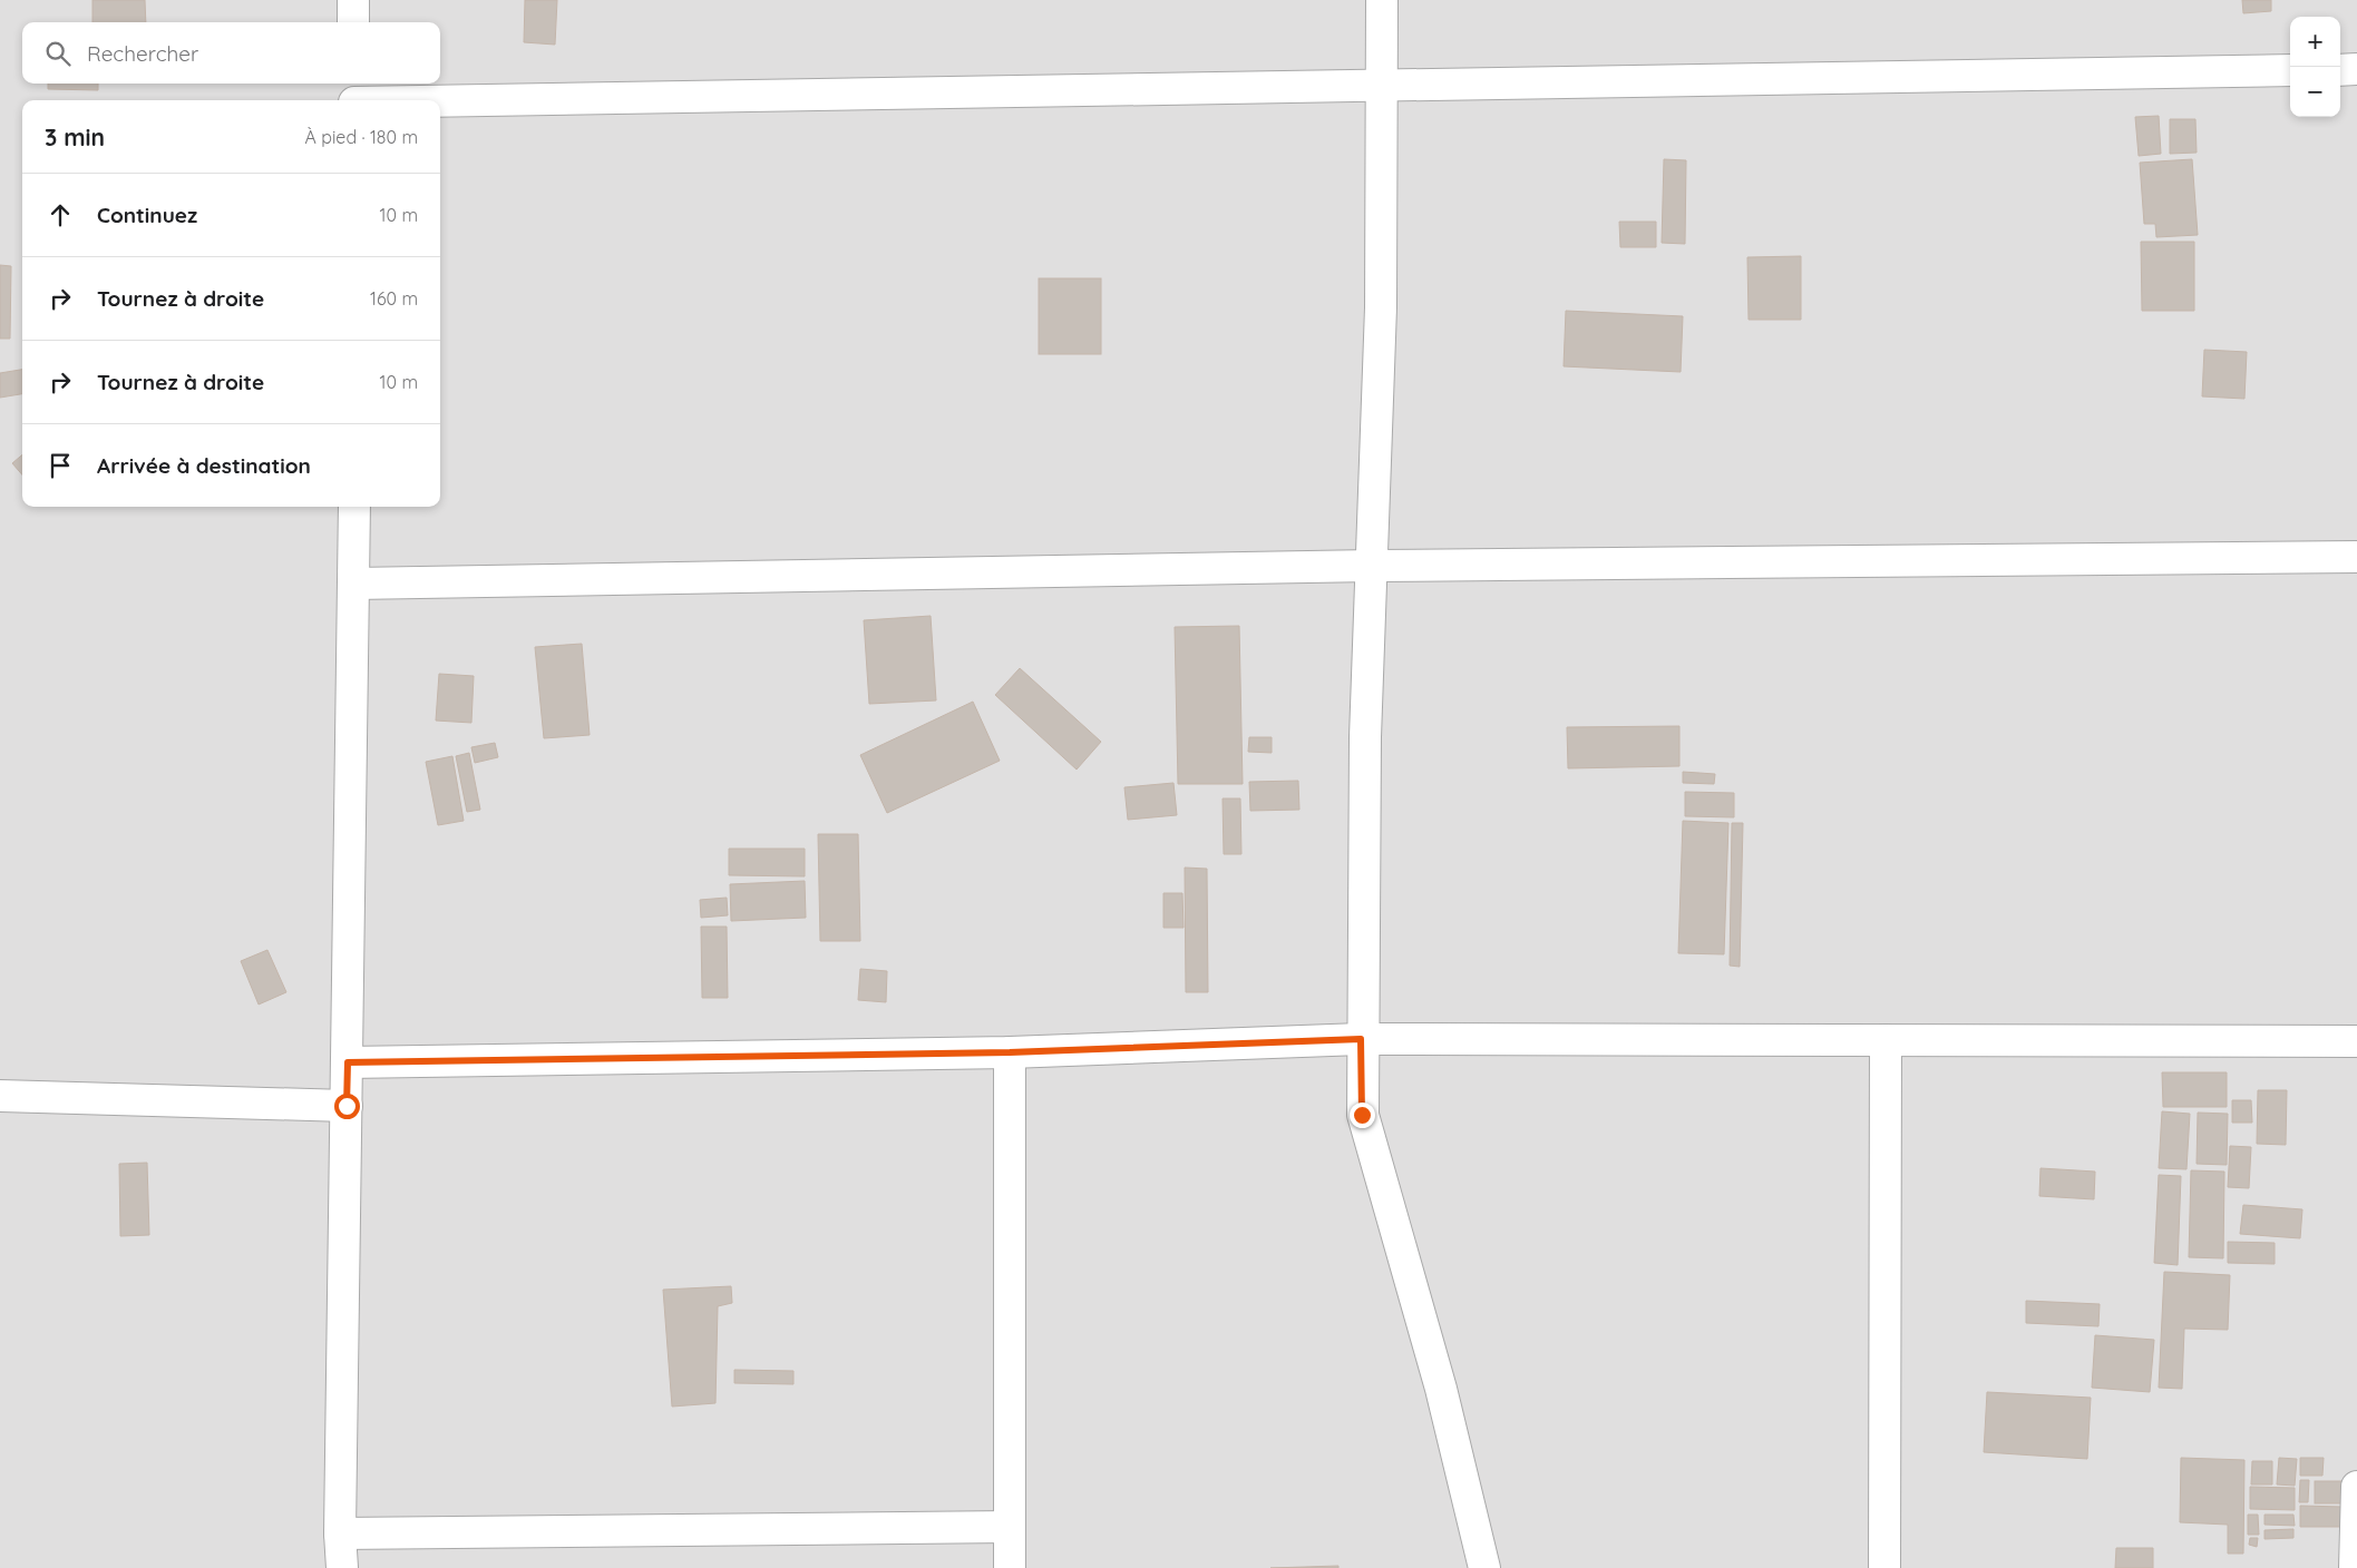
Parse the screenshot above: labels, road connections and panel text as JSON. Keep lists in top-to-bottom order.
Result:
{
  "page": {
    "map_buttons": ["+", "−"],
    "search": "Rechercher",
    "heading": ["3 min", "À pied · 180 m"],
    "list": [
      ["Continuez", "10 m"],
      ["Tournez à droite", "160 m"],
      ["Tournez à droite", "10 m"],
      "Arrivée à destination"
    ]
  }
}
